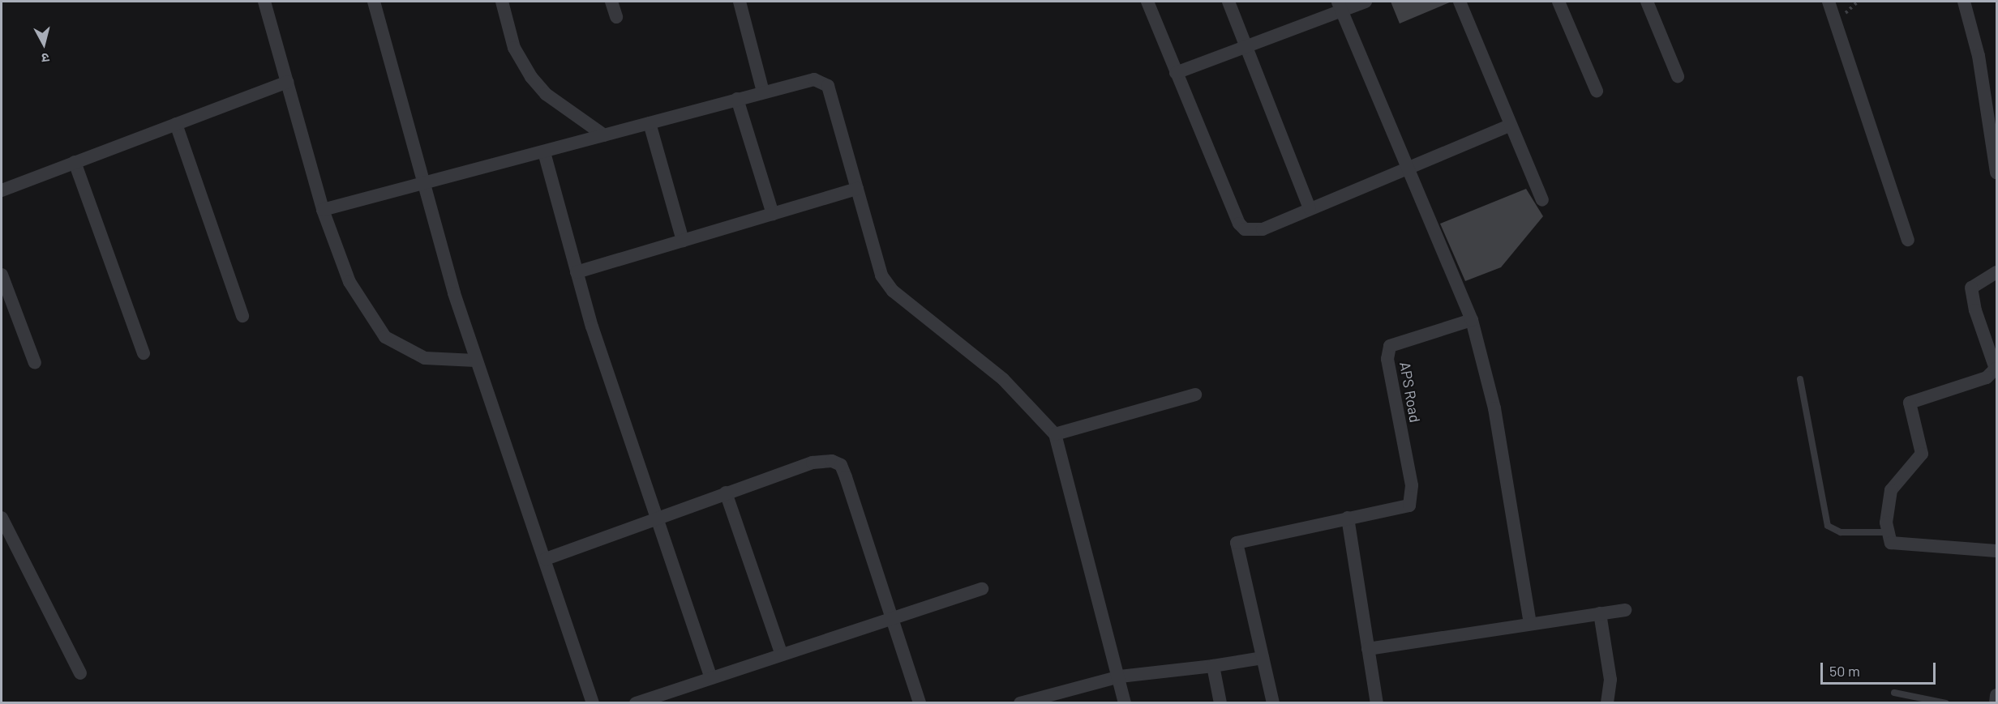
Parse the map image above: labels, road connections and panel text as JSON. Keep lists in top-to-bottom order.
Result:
{
  "streets": {
    "street": ["APS Road"]
  },
  "scale_bar": "50 m",
  "north": "bottom"
}
